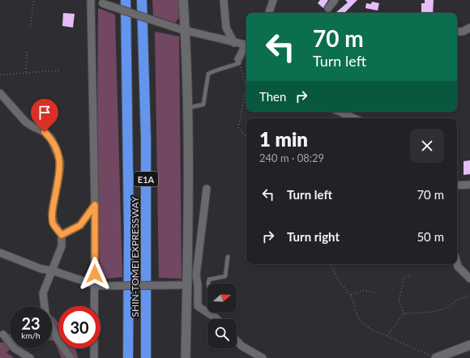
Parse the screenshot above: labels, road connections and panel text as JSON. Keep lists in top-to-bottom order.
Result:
{
  "streets": {
    "highway": ["E1A", "SHIN-TOMEI EXPRESSWAY"]
  },
  "north": "right",
  "page": {
    "turn": ["70 m", "Turn left"],
    "then": "Then",
    "heading": ["1 min", "240 m · 08:29"],
    "list": [
      {
        "name": "Turn left",
        "value": "70 m"
      },
      {
        "name": "Turn right",
        "value": "50 m"
      }
    ],
    "speed": "23 km/h",
    "limit": "30"
  }
}
